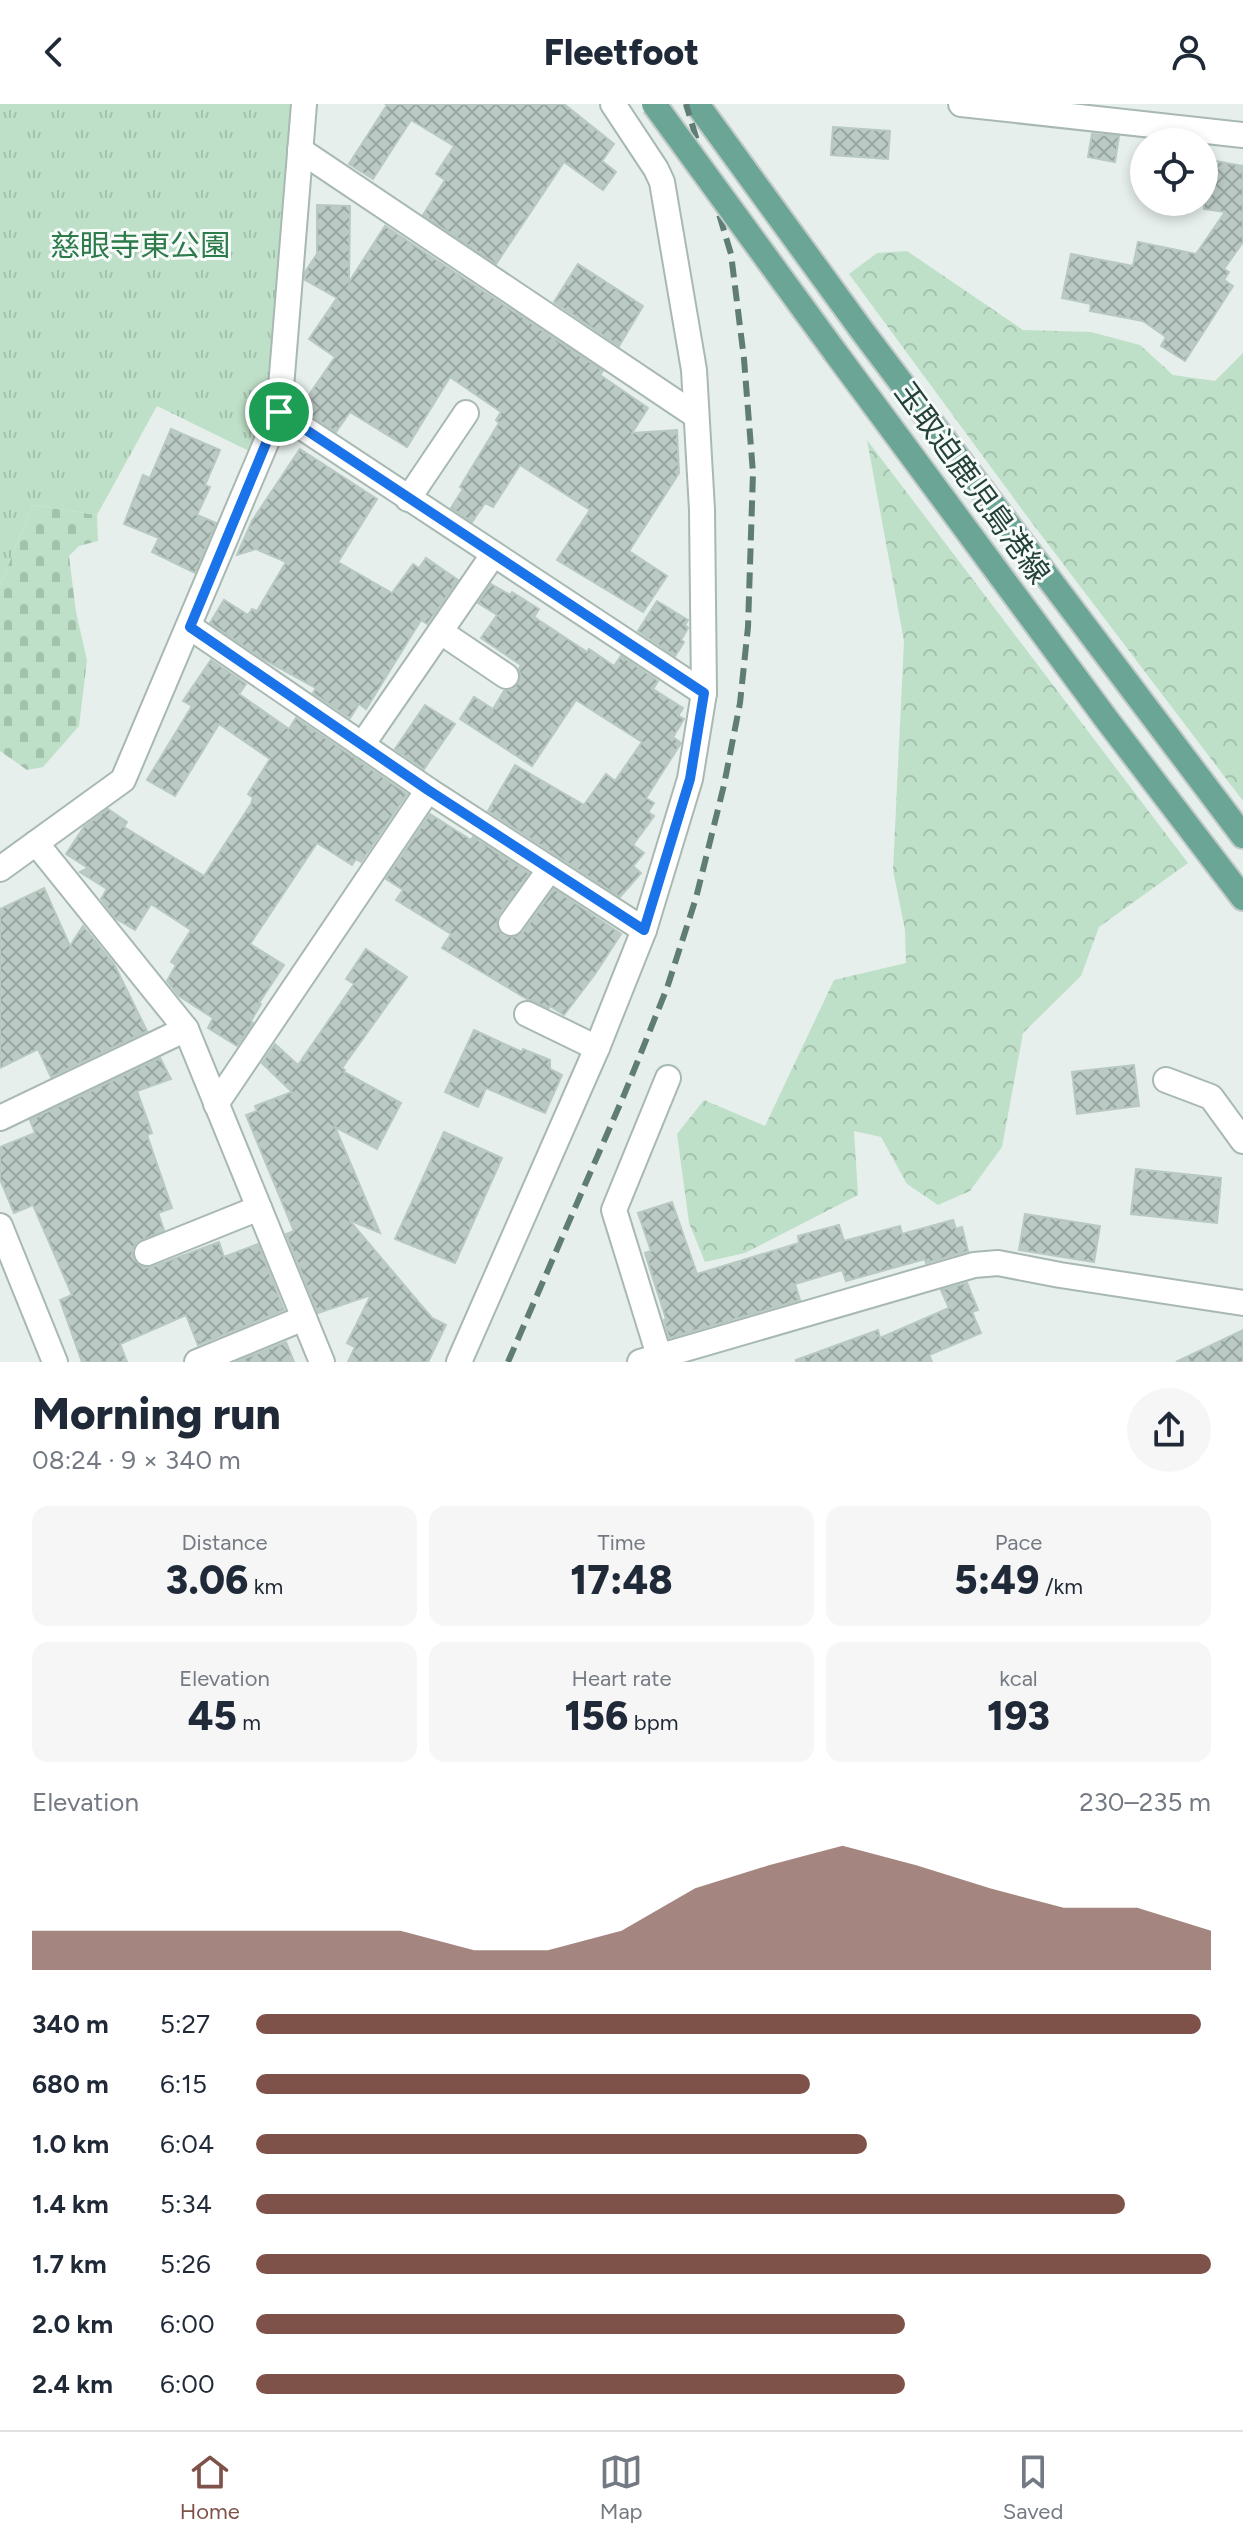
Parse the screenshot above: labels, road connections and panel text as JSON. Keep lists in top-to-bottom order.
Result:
{
  "streets": {
    "main road": ["玉取迫鹿児島港線"]
  },
  "parks": ["慈眼寺東公園"],
  "page": {
    "header": "Fleetfoot",
    "heading": ["Morning run", "08:24 · 9 × 340 m"],
    "stats": [
      ["Distance", "3.06 km"],
      ["Time", "17:48"],
      ["Pace", "5:49 /km"],
      ["Elevation", "45 m"],
      ["Heart rate", "156 bpm"],
      ["kcal", "193"]
    ],
    "chart": ["Elevation", "230–235 m"],
    "list": [
      {
        "name": "340 m",
        "note": "5:27"
      },
      {
        "name": "680 m",
        "note": "6:15"
      },
      {
        "name": "1.0 km",
        "note": "6:04"
      },
      {
        "name": "1.4 km",
        "note": "5:34"
      },
      {
        "name": "1.7 km",
        "note": "5:26"
      },
      {
        "name": "2.0 km",
        "note": "6:00"
      },
      {
        "name": "2.4 km",
        "note": "6:00"
      }
    ],
    "tabs": ["Home", "Map", "Saved"]
  }
}
